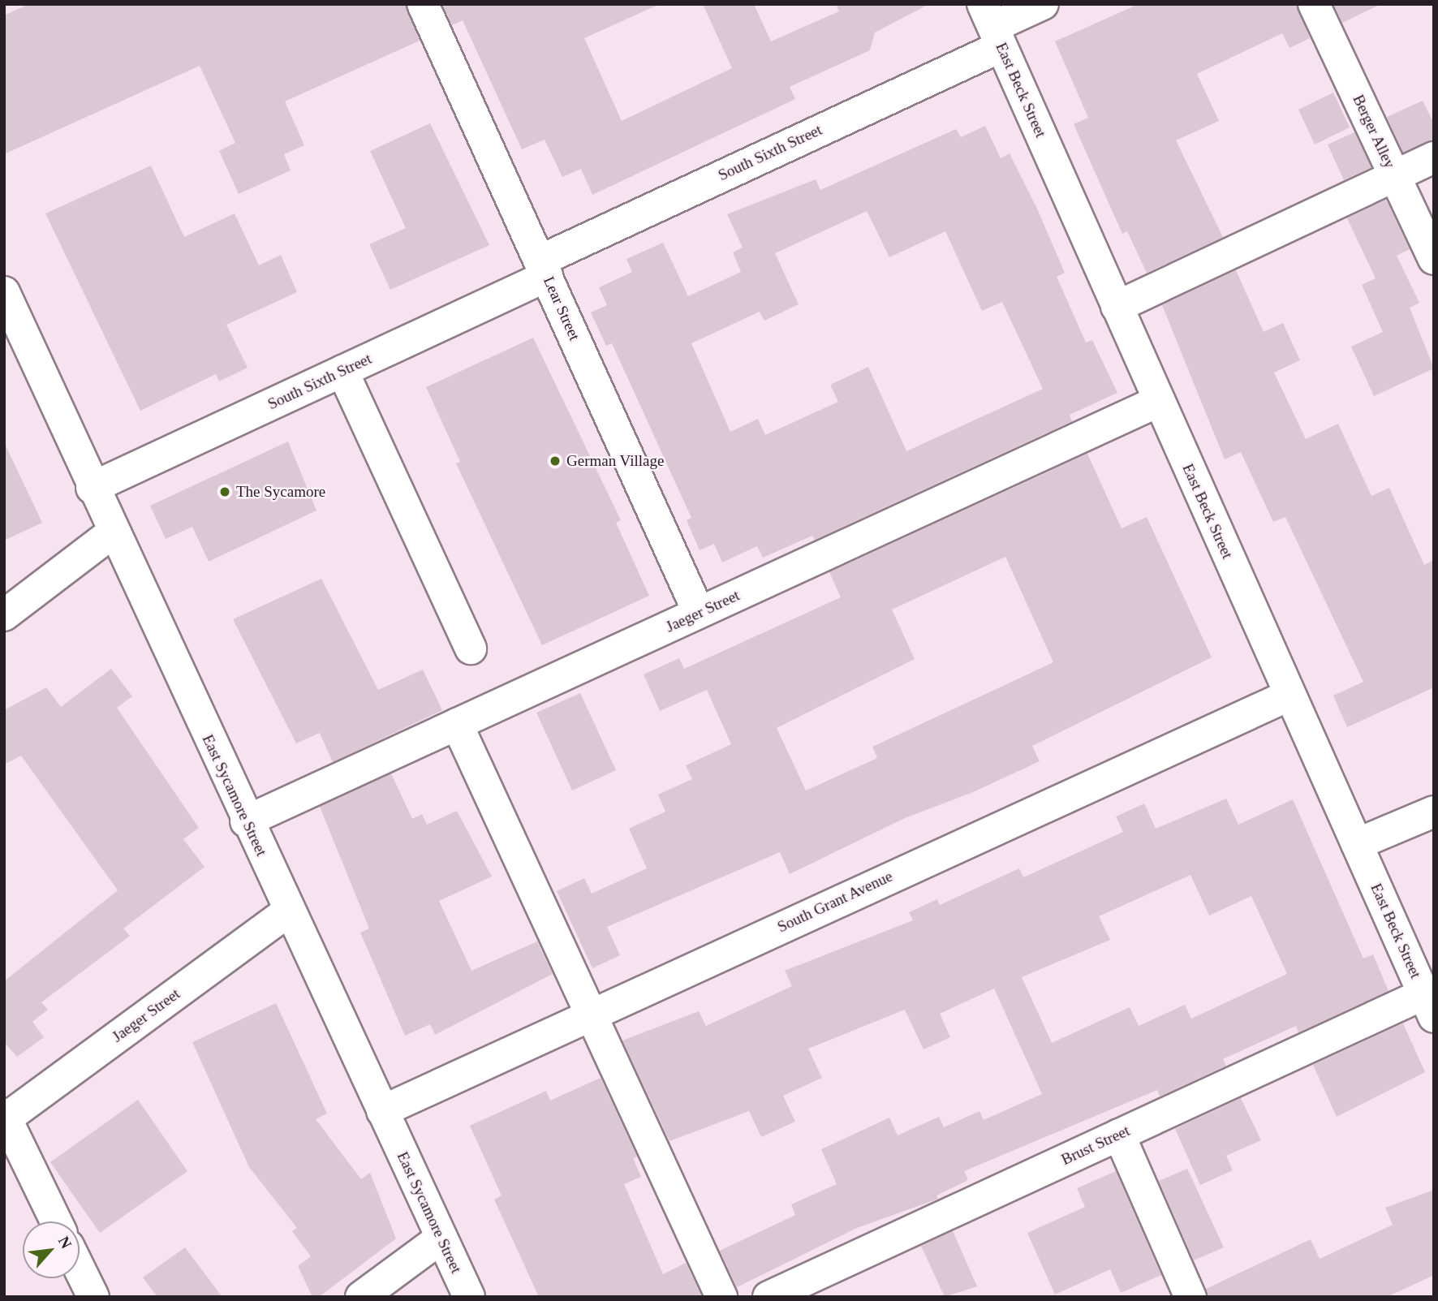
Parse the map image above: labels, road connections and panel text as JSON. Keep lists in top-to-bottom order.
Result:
{
  "streets": {
    "street": [
      "East Beck Street",
      "Berger Alley",
      "South Sixth Street",
      "Lear Street",
      "Jaeger Street",
      "East Sycamore Street",
      "South Grant Avenue",
      "Brust Street"
    ]
  },
  "crossings": [
    ["East Beck Street", "South Sixth Street"],
    ["East Beck Street", "Jaeger Street"],
    ["East Beck Street", "South Grant Avenue"],
    ["East Beck Street", "Brust Street"],
    ["South Sixth Street", "Lear Street"],
    ["South Sixth Street", "East Sycamore Street"],
    ["Lear Street", "Jaeger Street"],
    ["Jaeger Street", "East Sycamore Street"],
    ["East Sycamore Street", "South Grant Avenue"]
  ],
  "places": ["German Village", "The Sycamore"],
  "north": "top right"
}
